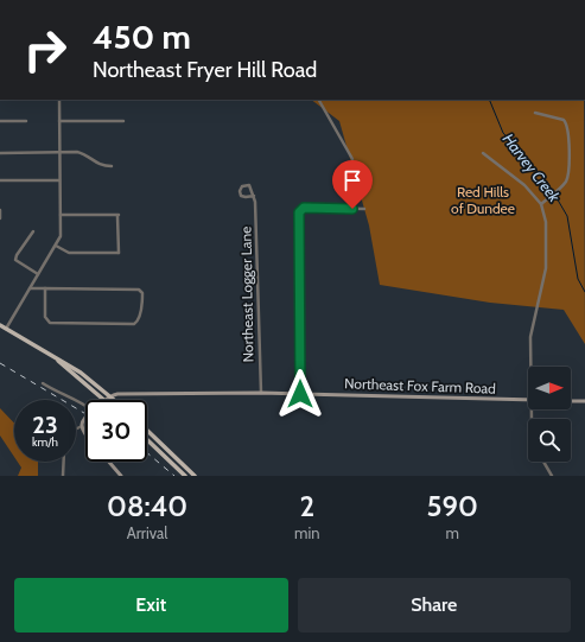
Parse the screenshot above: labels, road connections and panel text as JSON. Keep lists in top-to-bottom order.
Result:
{
  "streets": {
    "street": ["Northeast Logger Lane", "Northeast Fox Farm Road"]
  },
  "crossings": [
    ["Northeast Logger Lane", "Northeast Fox Farm Road"]
  ],
  "water": ["Harvey Creek"],
  "parks": ["Red Hills of Dundee"],
  "north": "right",
  "page": {
    "turn": ["450 m", "Northeast Fryer Hill Road"],
    "speed": "23 km/h",
    "limit": "30",
    "eta": [
      "08:40",
      "Arrival",
      "2",
      "min",
      "590",
      "m"
    ],
    "buttons": ["Exit", "Share"]
  }
}
